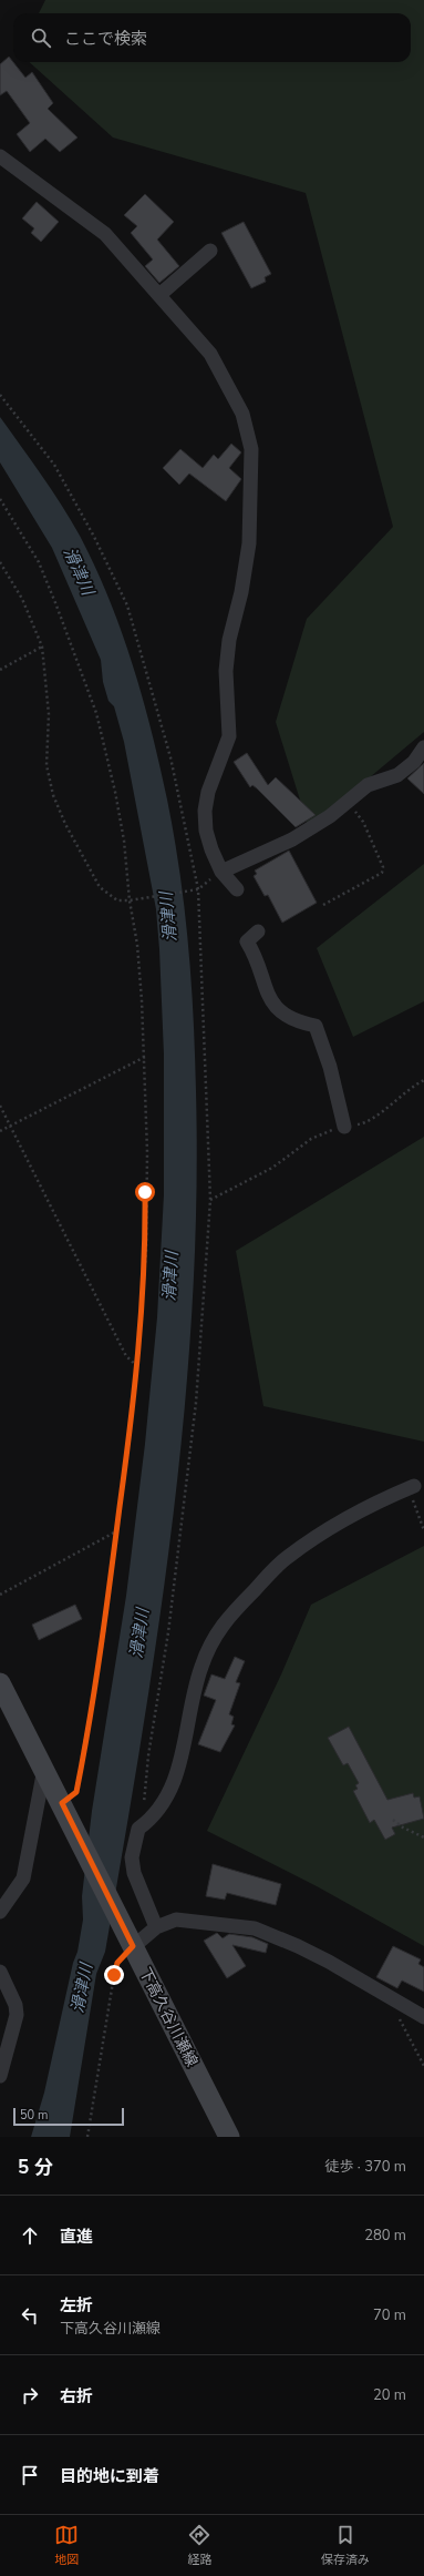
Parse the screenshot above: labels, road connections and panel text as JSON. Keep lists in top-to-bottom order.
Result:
{
  "streets": {
    "main road": ["下高久谷川瀬線"]
  },
  "water": ["滑津川"],
  "scale_bar": "50 m",
  "page": {
    "search": "ここで検索",
    "scale": "50 m",
    "heading": ["5 分", "徒歩 · 370 m"],
    "list": [
      ["直進", "280 m"],
      ["左折", "下高久谷川瀬線", "70 m"],
      ["右折", "20 m"],
      "目的地に到着"
    ],
    "nav": ["地図", "経路", "保存済み"]
  }
}
